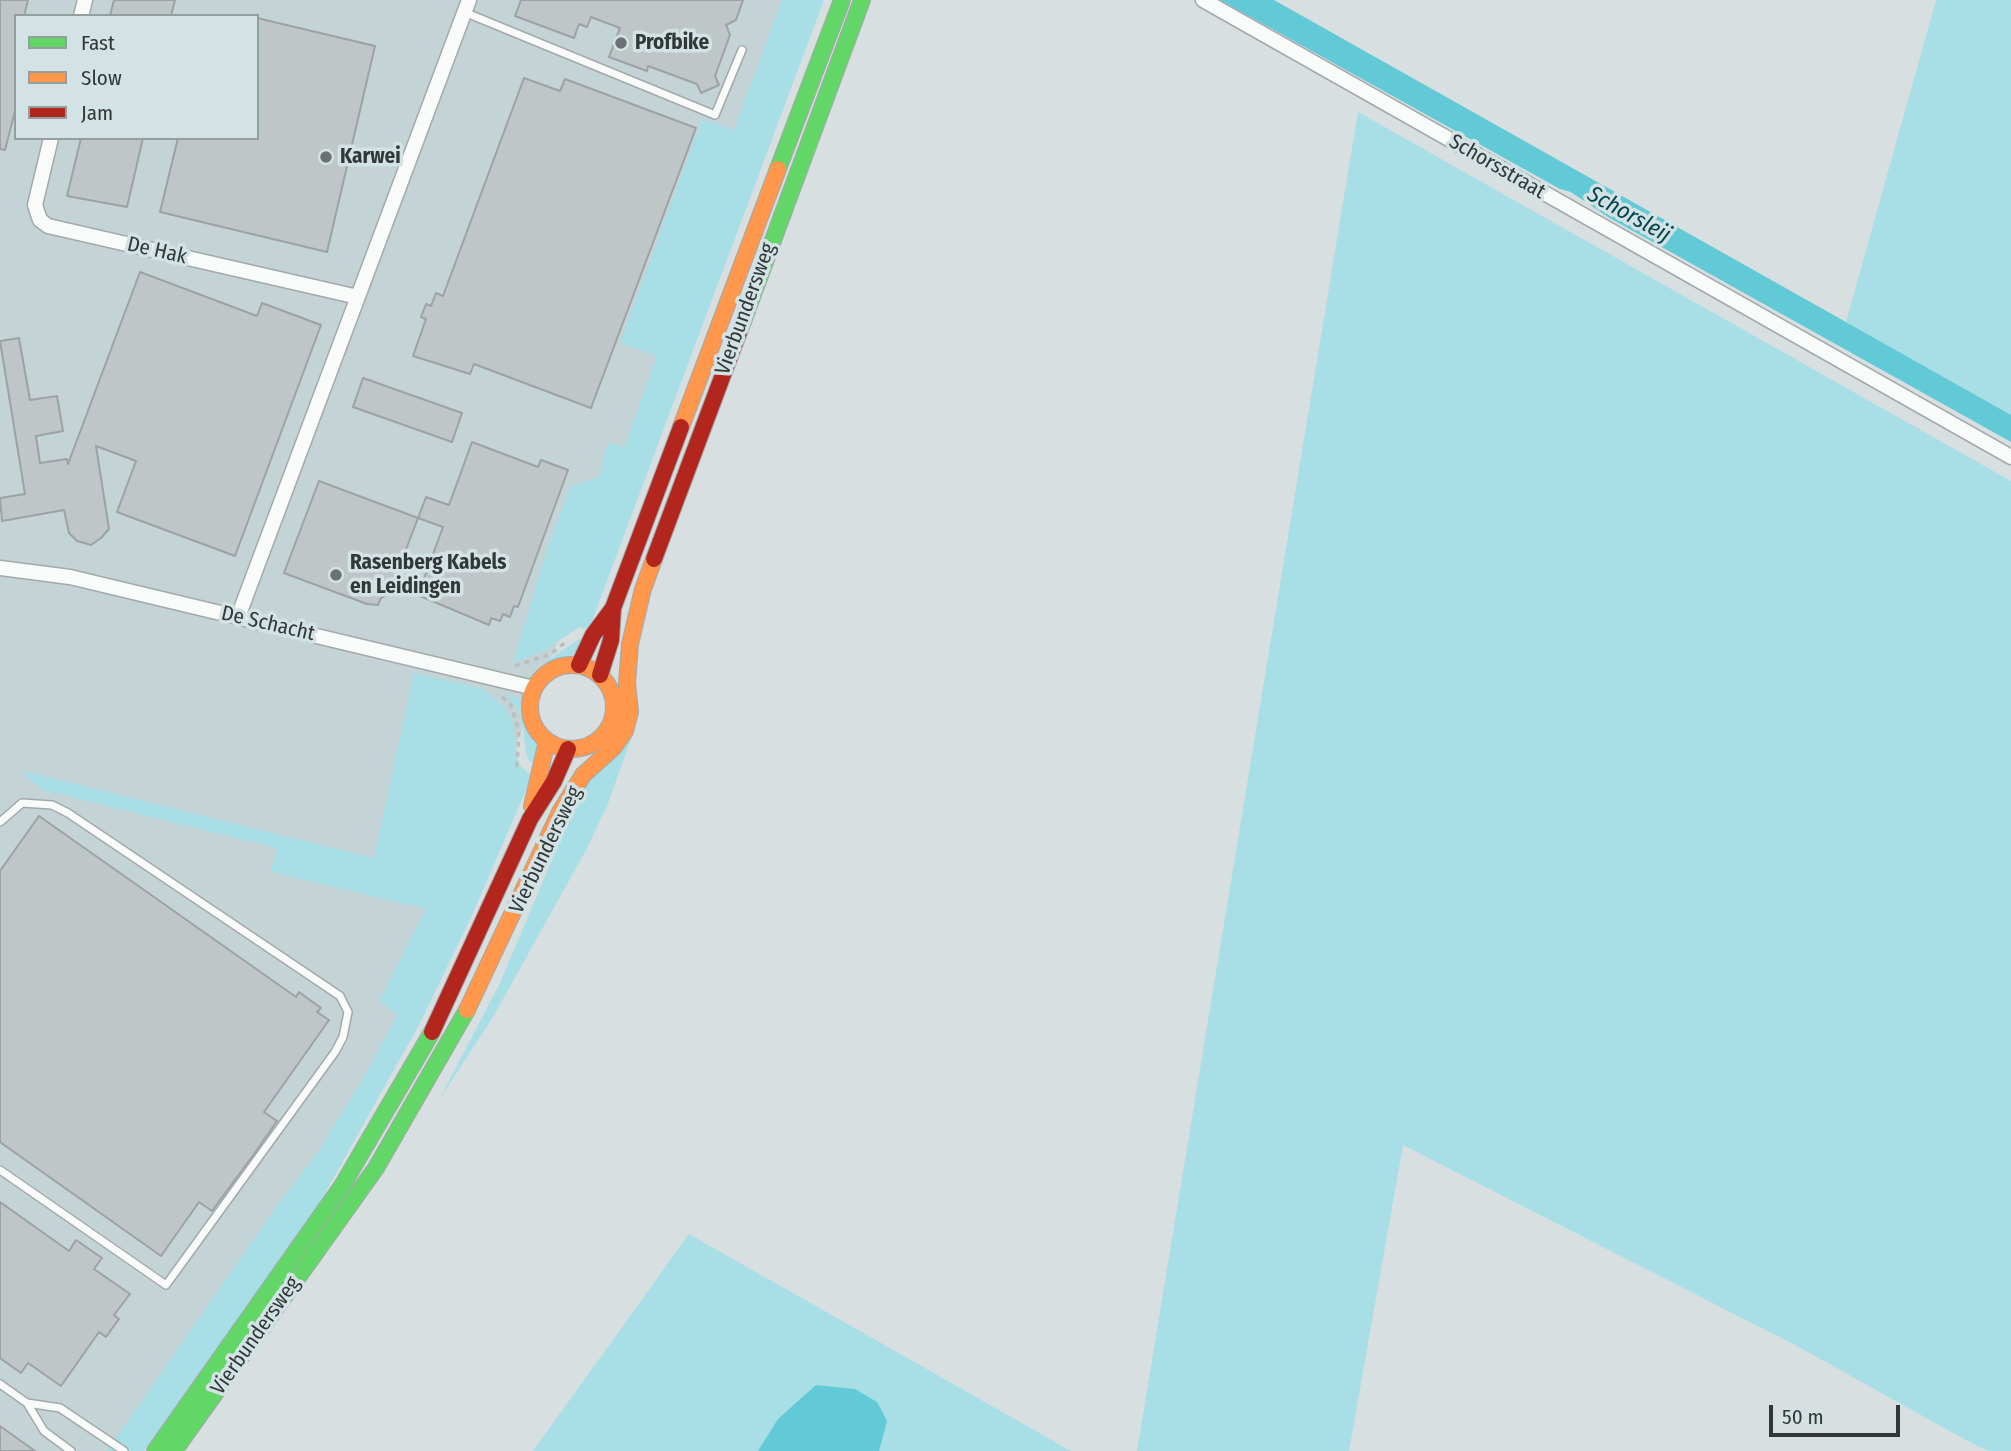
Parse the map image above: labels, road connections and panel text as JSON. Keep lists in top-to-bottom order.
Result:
{
  "streets": {
    "main road": ["Vierbundersweg"],
    "street": ["Schorsstraat", "De Hak", "De Schacht"]
  },
  "crossings": [
    ["Vierbundersweg", "De Schacht"]
  ],
  "water": ["Schorsleij"],
  "places": ["Profbike", "Karwei", "Rasenberg Kabels en Leidingen"],
  "legend": ["Fast", "Slow", "Jam"],
  "scale_bar": "50 m"
}
